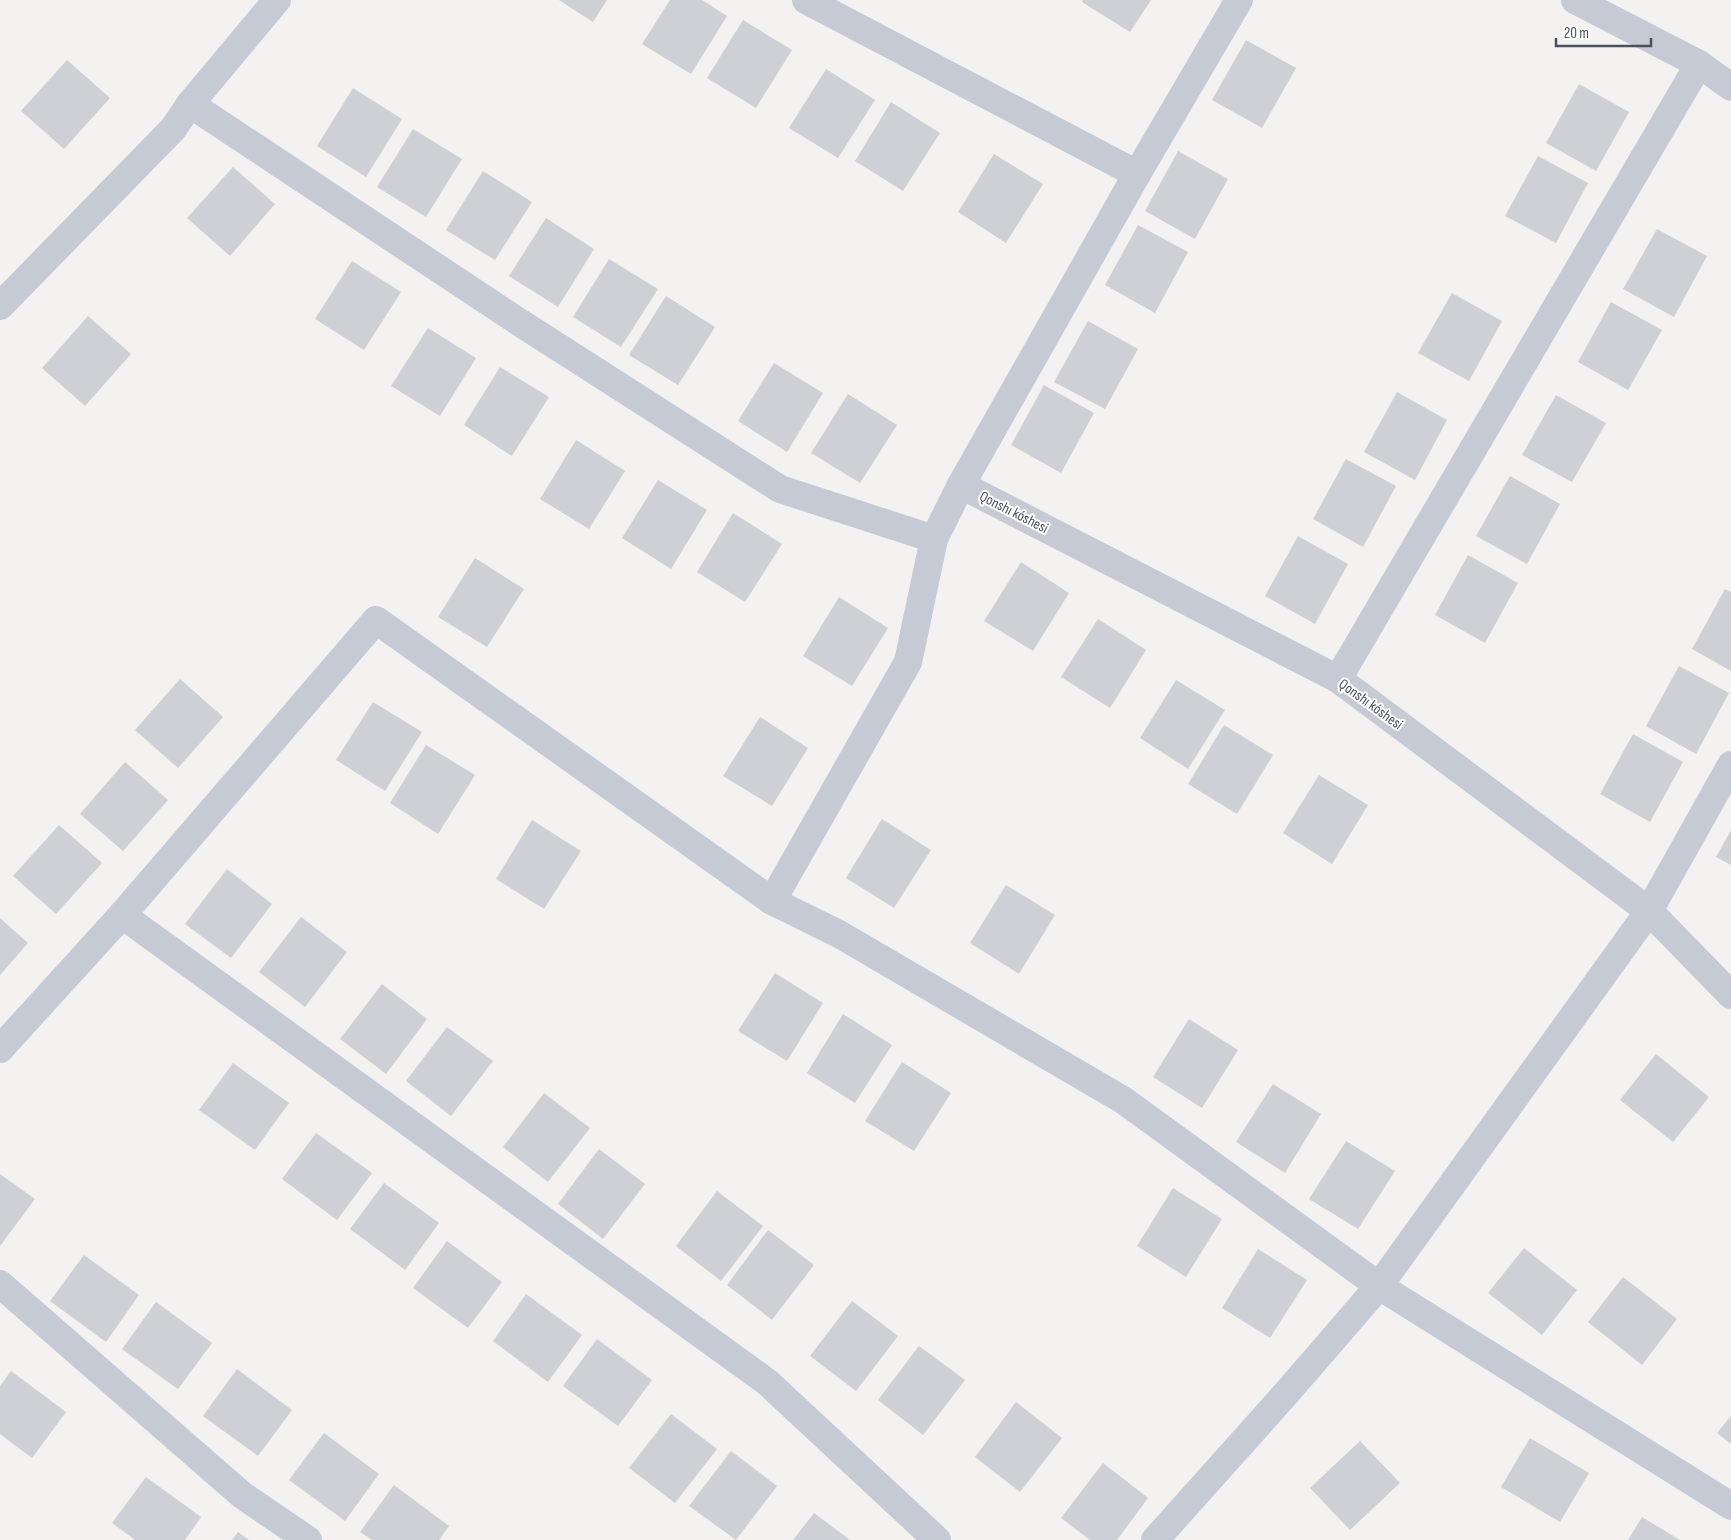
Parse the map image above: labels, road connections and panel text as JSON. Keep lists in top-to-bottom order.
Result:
{
  "streets": {
    "street": ["Qonshı kóshesi"]
  },
  "scale_bar": "20 m"
}
